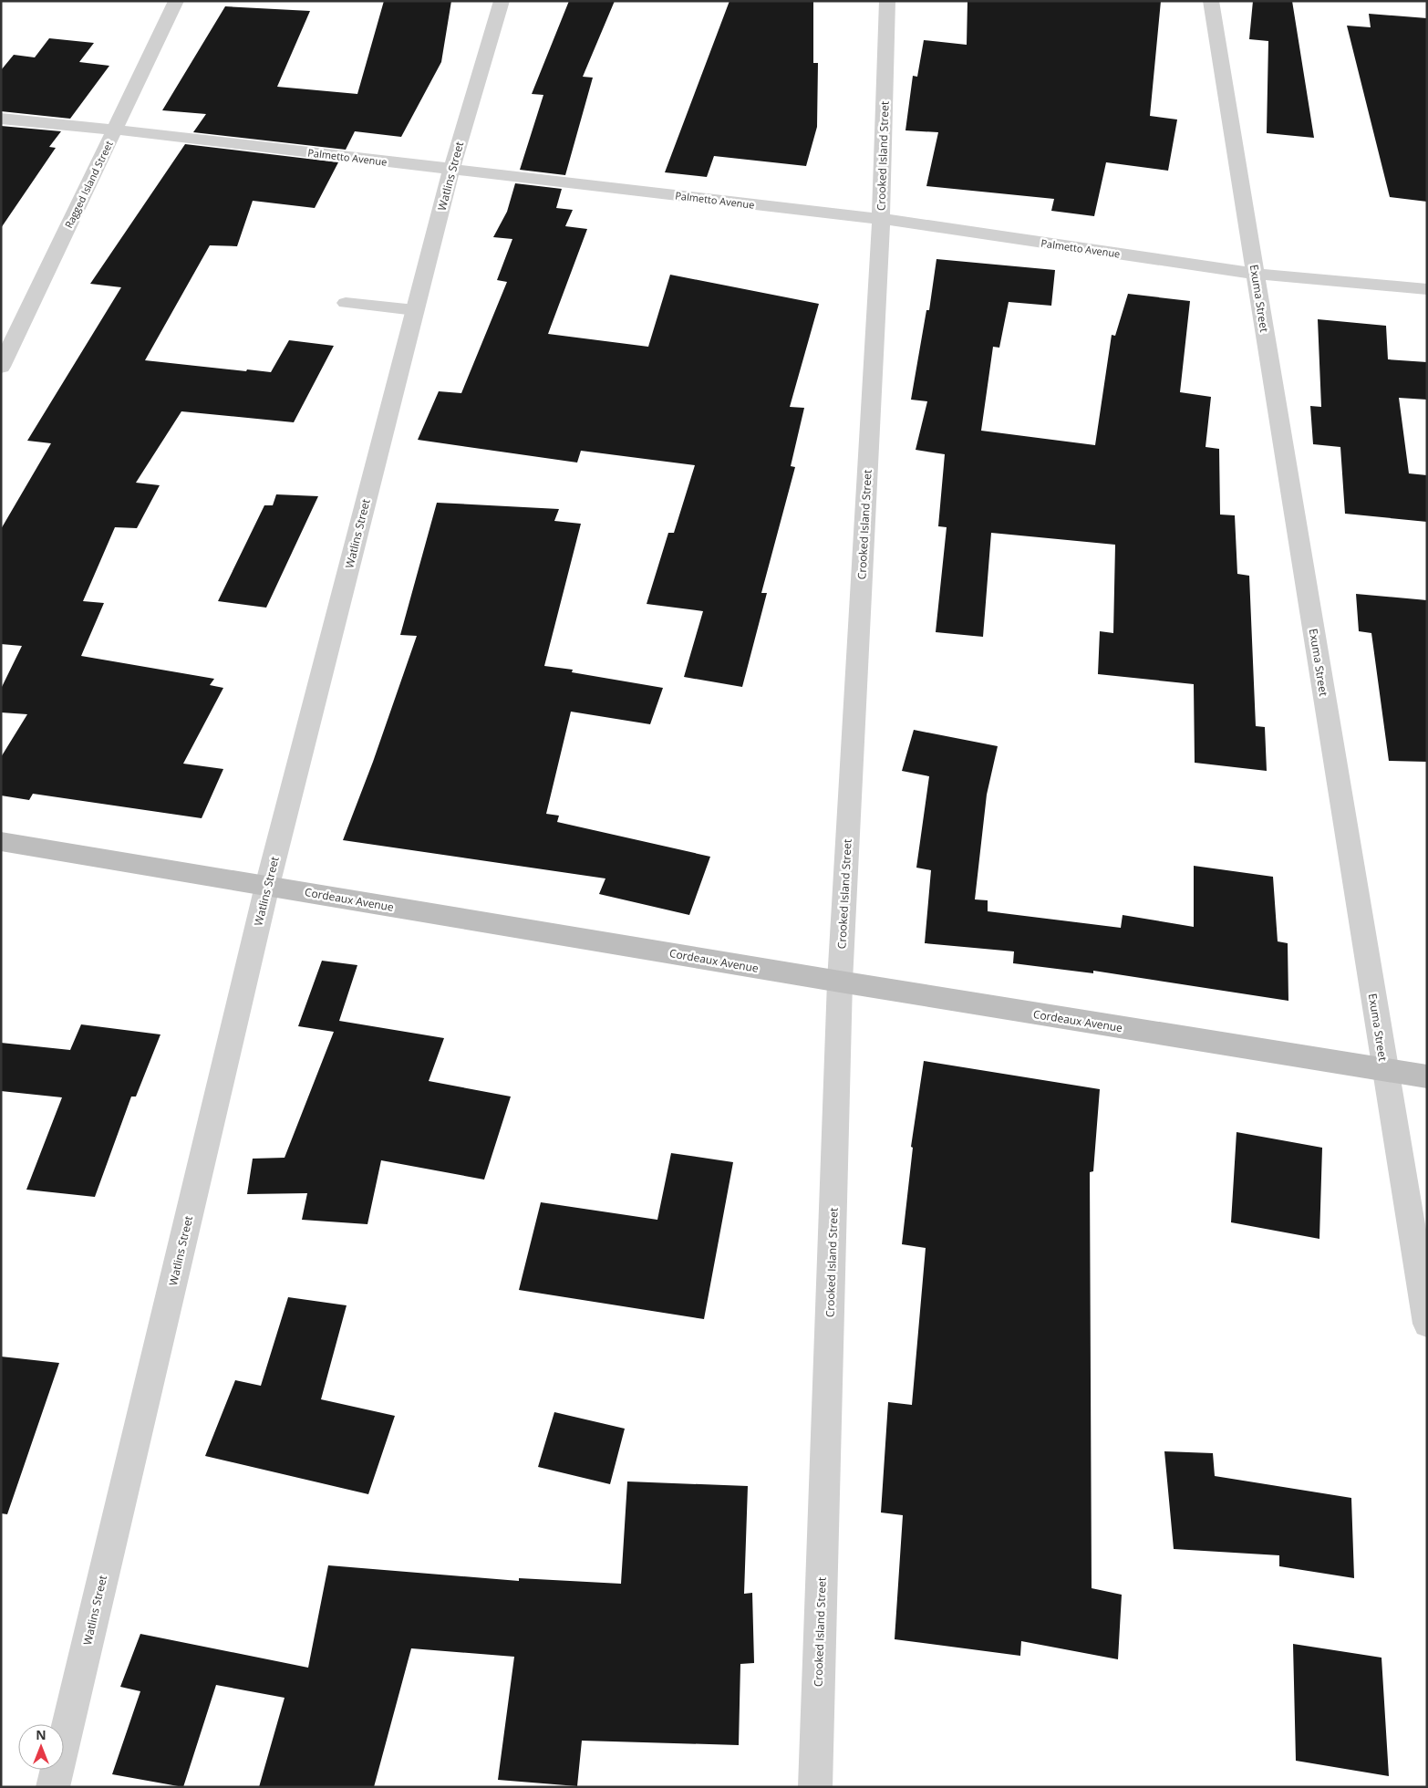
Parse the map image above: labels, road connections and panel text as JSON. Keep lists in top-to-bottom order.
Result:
{
  "streets": {
    "street": [
      "Crooked Island Street",
      "Palmetto Avenue",
      "Watlins Street",
      "Ragged Island Street",
      "Exuma Street",
      "Cordeaux Avenue"
    ]
  },
  "crossings": [
    ["Crooked Island Street", "Palmetto Avenue"],
    ["Crooked Island Street", "Cordeaux Avenue"],
    ["Palmetto Avenue", "Watlins Street"],
    ["Palmetto Avenue", "Ragged Island Street"],
    ["Palmetto Avenue", "Exuma Street"],
    ["Watlins Street", "Cordeaux Avenue"],
    ["Exuma Street", "Cordeaux Avenue"]
  ],
  "north": "top"
}
